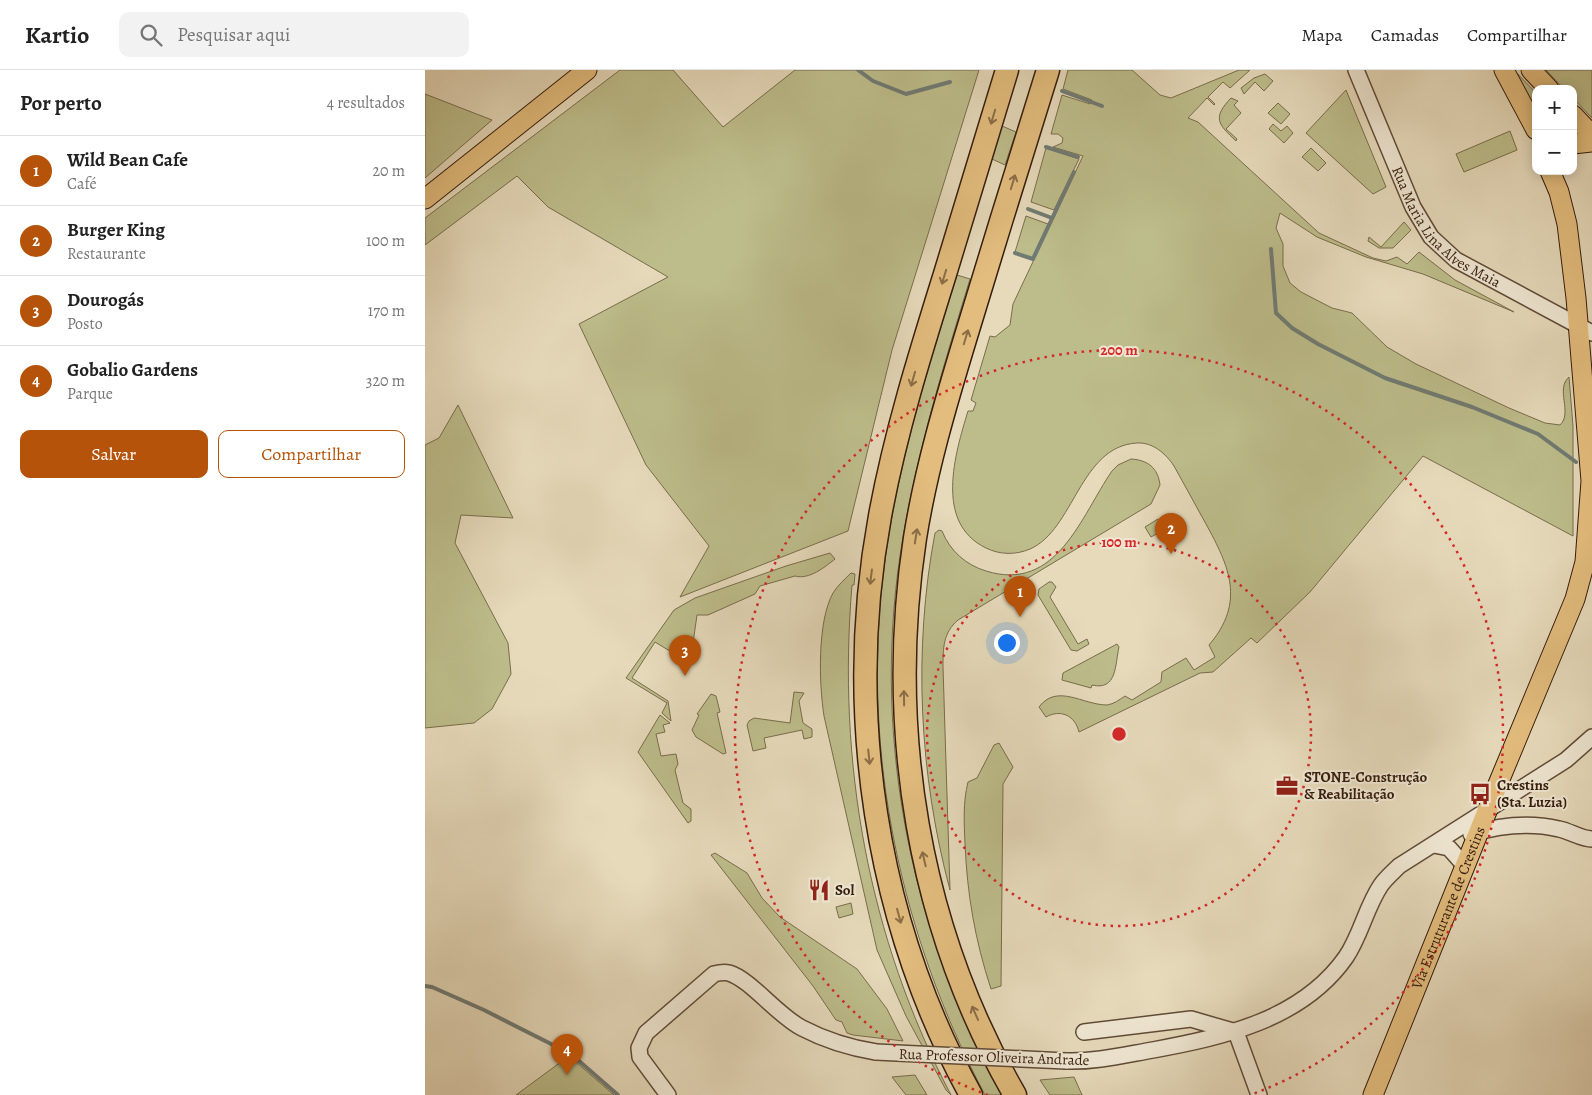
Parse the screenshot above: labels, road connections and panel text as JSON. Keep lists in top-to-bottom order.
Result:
{
  "streets": {
    "main road": ["Via Estruturante de Crestins"],
    "street": ["Rua Maria Lina Alves Maia", "Rua Professor Oliveira Andrade"]
  },
  "crossings": [
    ["Rua Maria Lina Alves Maia", "Via Estruturante de Crestins"],
    ["Via Estruturante de Crestins", "Rua Professor Oliveira Andrade"]
  ],
  "places": {
    "office": ["STONE-Construção & Reabilitação"],
    "bus stop": ["Crestins (Sta. Luzia)"],
    "restaurant": ["Sol"]
  },
  "page": {
    "header": "Kartio",
    "search": "Pesquisar aqui",
    "nav": ["Mapa", "Camadas", "Compartilhar"],
    "heading": ["Por perto", "4 resultados"],
    "map_buttons": ["+", "−"],
    "list": [
      {
        "mark": "1",
        "name": "Wild Bean Cafe",
        "note": "Café",
        "value": "20 m"
      },
      {
        "mark": "2",
        "name": "Burger King",
        "note": "Restaurante",
        "value": "100 m"
      },
      {
        "mark": "3",
        "name": "Dourogás",
        "note": "Posto",
        "value": "170 m"
      },
      {
        "mark": "4",
        "name": "Gobalio Gardens",
        "note": "Parque",
        "value": "320 m"
      }
    ],
    "buttons": ["Salvar", "Compartilhar"],
    "pins": [
      "2",
      "1",
      "3",
      "4"
    ]
  },
  "rings": ["200 m", "100 m"]
}
